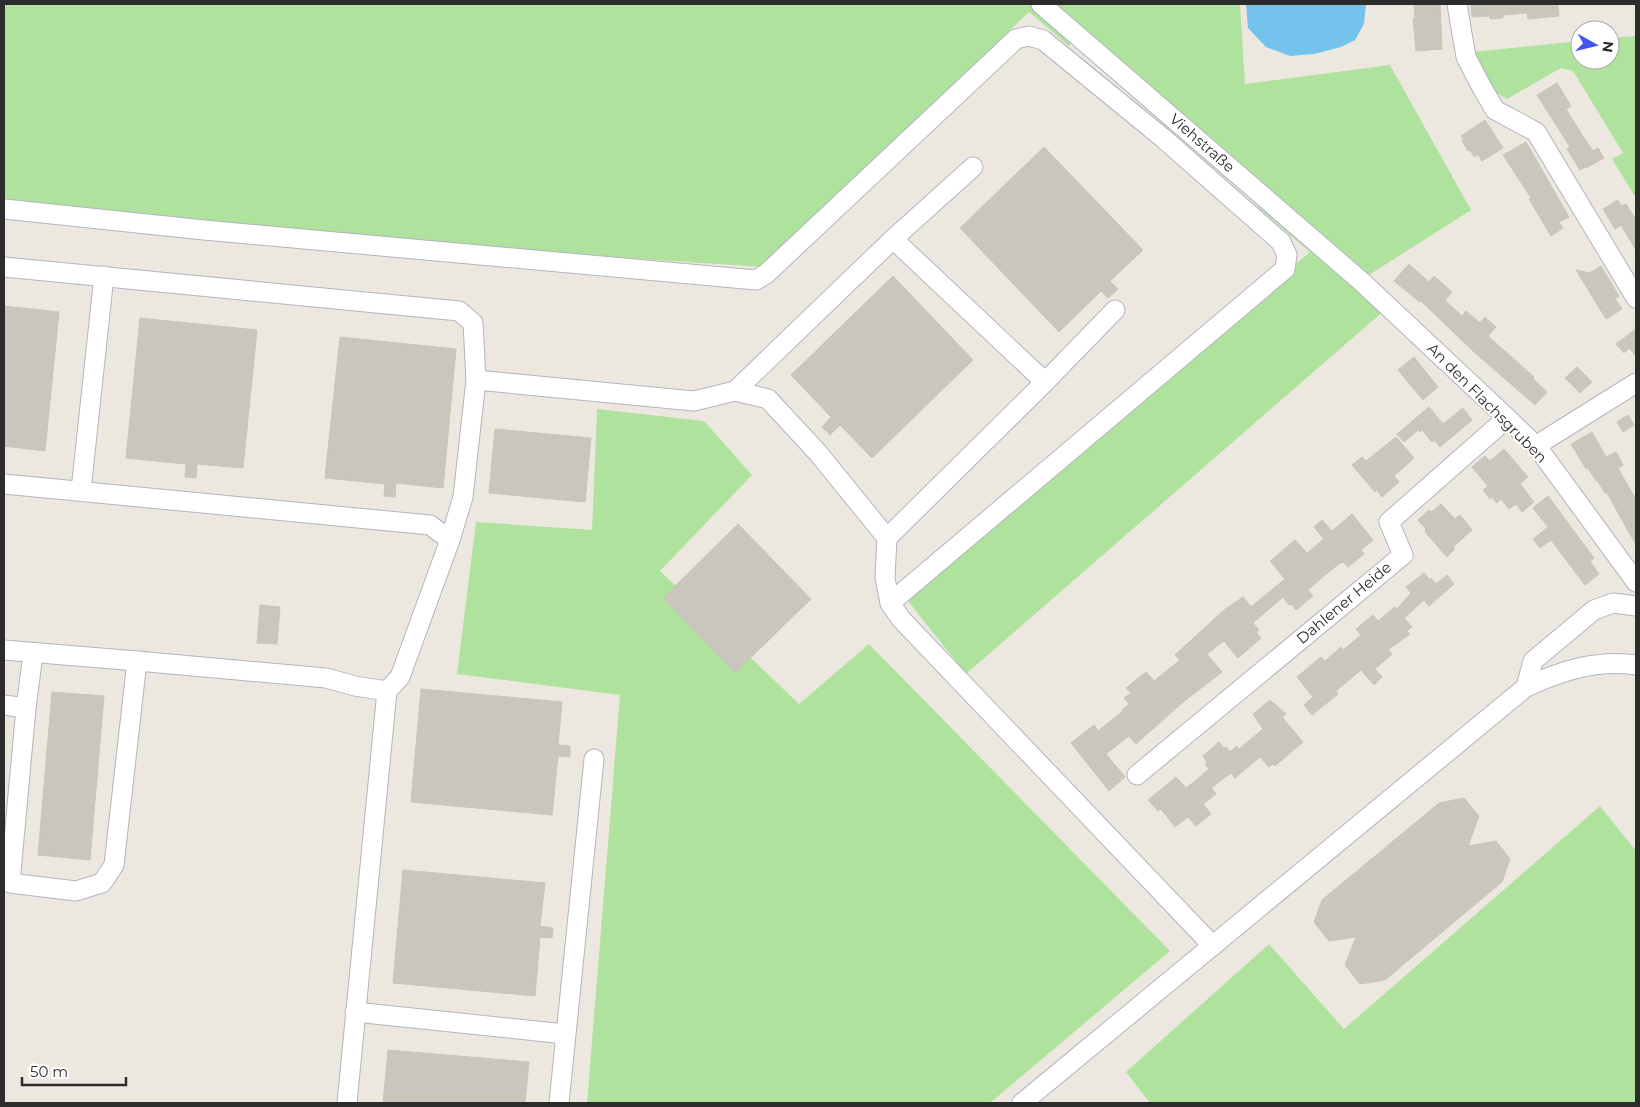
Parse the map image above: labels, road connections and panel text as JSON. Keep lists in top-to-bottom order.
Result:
{
  "streets": {
    "street": ["Viehstraße", "An den Flachsgruben", "Dahlener Heide"]
  },
  "crossings": [
    ["Viehstraße", "An den Flachsgruben"],
    ["An den Flachsgruben", "Dahlener Heide"]
  ],
  "scale_bar": "50 m",
  "north": "right"
}
